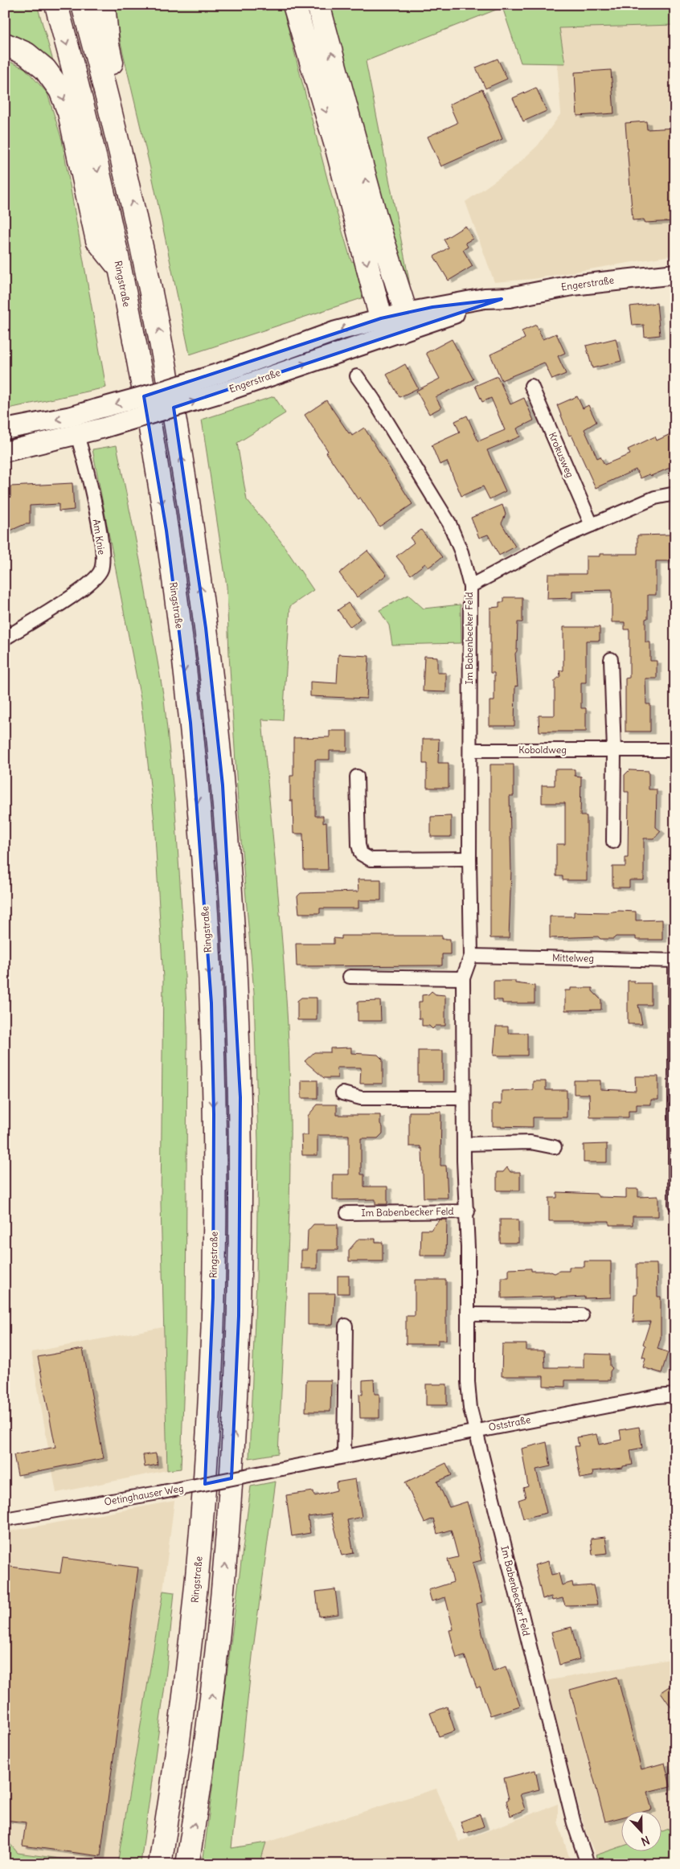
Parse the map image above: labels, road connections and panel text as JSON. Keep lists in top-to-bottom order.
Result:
{
  "streets": {
    "highway": ["Ringstraße"],
    "main road": ["Engerstraße"],
    "street": [
      "Krokusweg",
      "Am Knie",
      "Im Babenbecker Feld",
      "Koboldweg",
      "Mittelweg",
      "Oststraße",
      "Oetinghauser Weg"
    ]
  },
  "crossings": [
    ["Engerstraße", "Am Knie"],
    ["Im Babenbecker Feld", "Koboldweg"],
    ["Im Babenbecker Feld", "Mittelweg"],
    ["Im Babenbecker Feld", "Oststraße"],
    ["Oststraße", "Oetinghauser Weg"]
  ],
  "north": "bottom"
}
